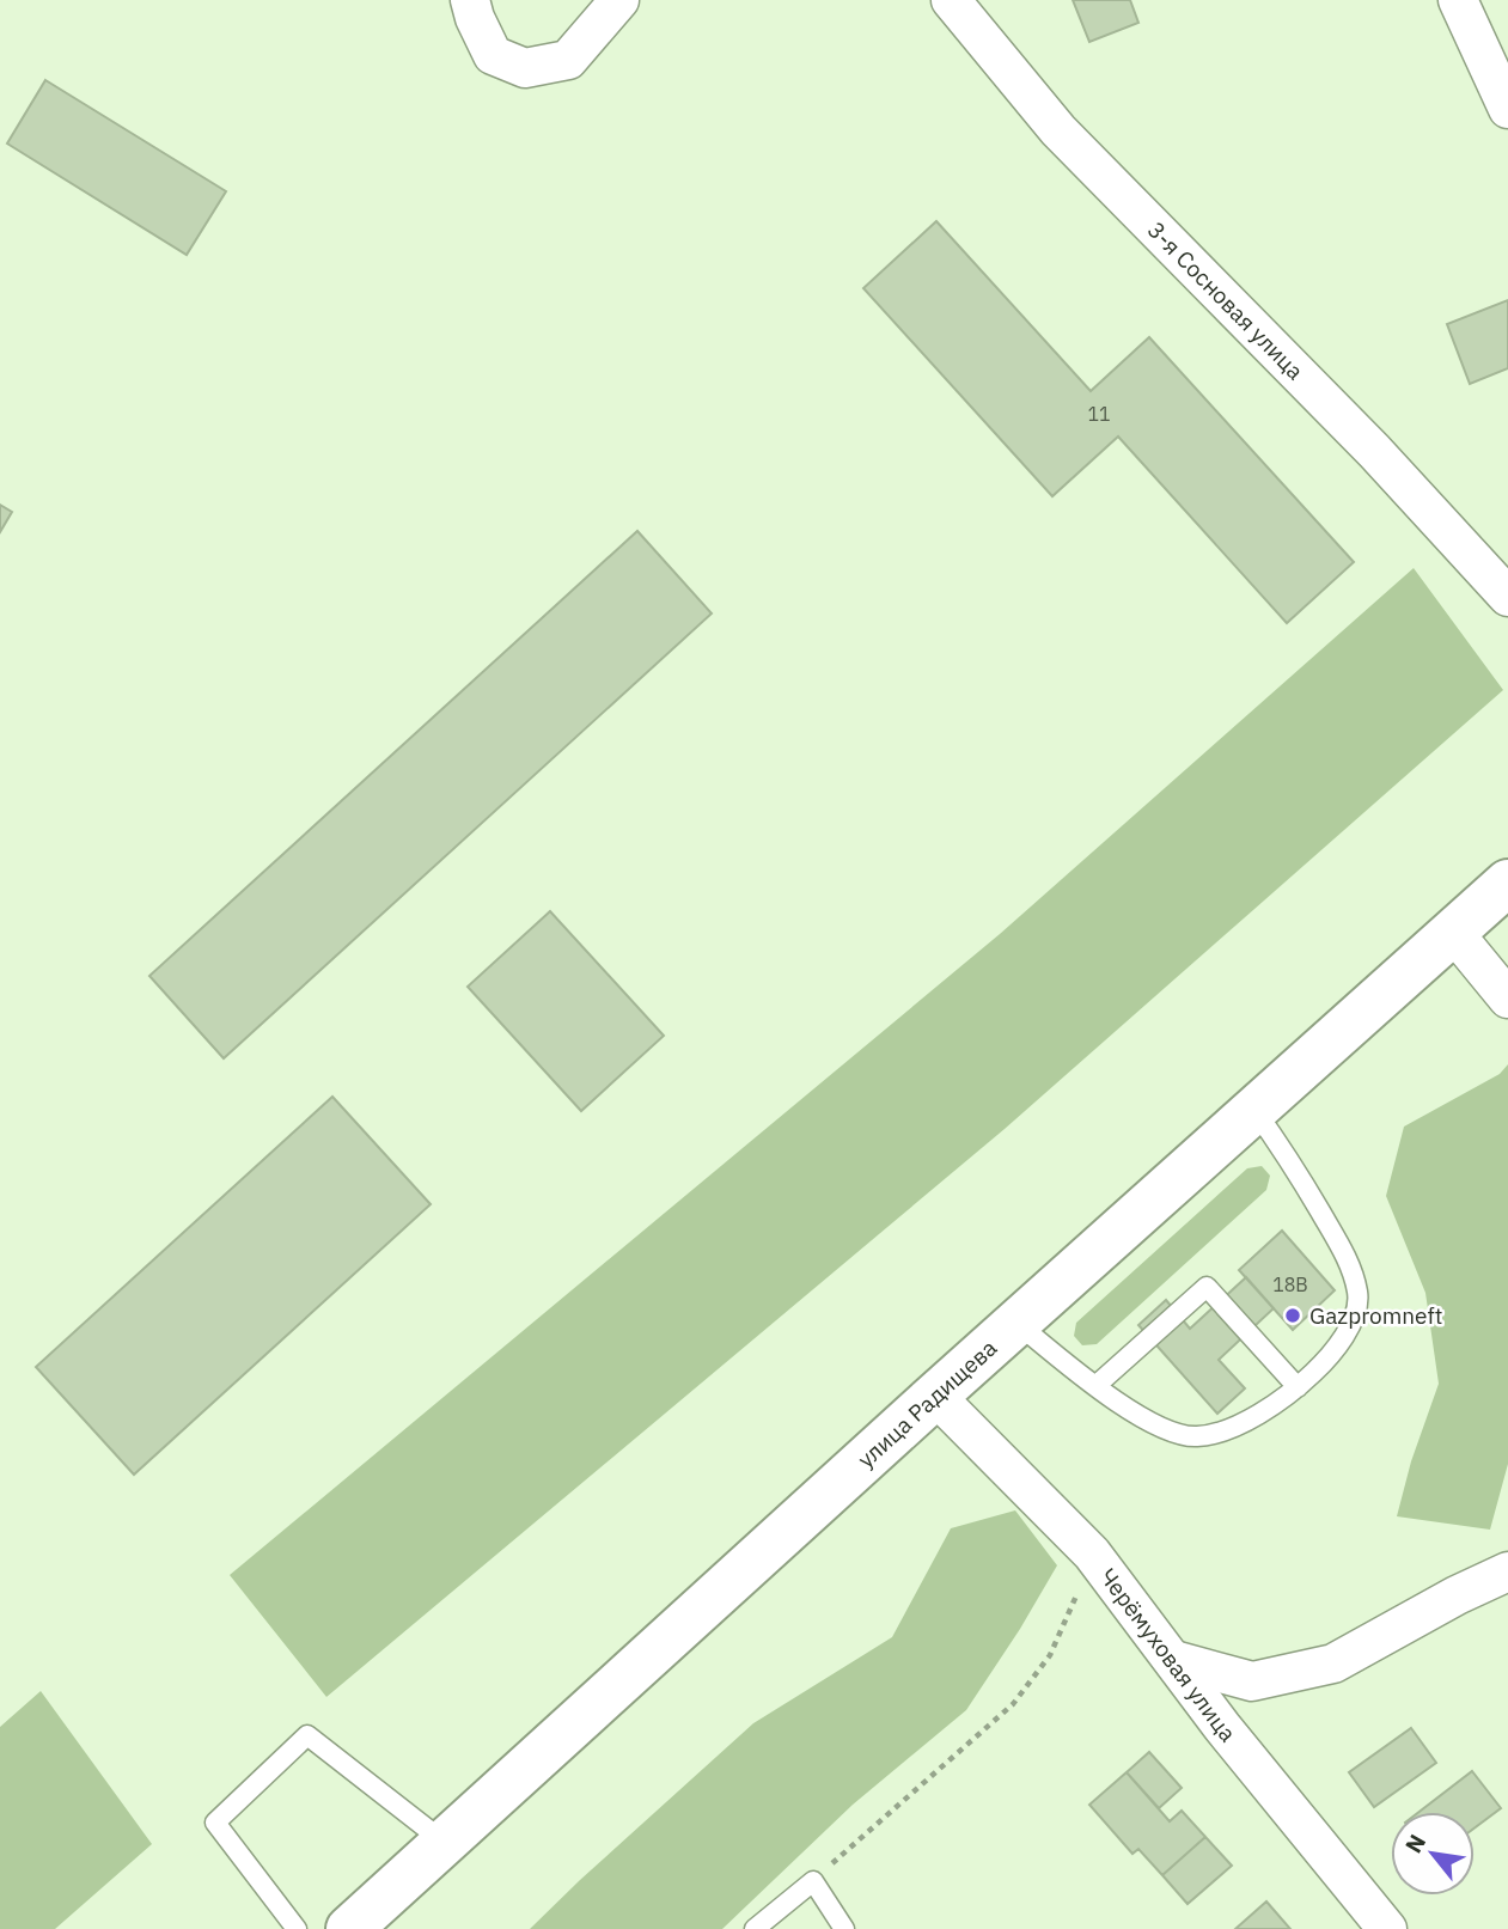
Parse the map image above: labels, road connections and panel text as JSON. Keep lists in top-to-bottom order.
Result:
{
  "streets": {
    "main road": ["улица Радищева"],
    "street": ["3-я Сосновая улица", "Черёмуховая улица"]
  },
  "crossings": [
    ["улица Радищева", "Черёмуховая улица"]
  ],
  "places": ["Gazpromneft"],
  "house_numbers": ["11", "18В"],
  "north": "top left"
}
